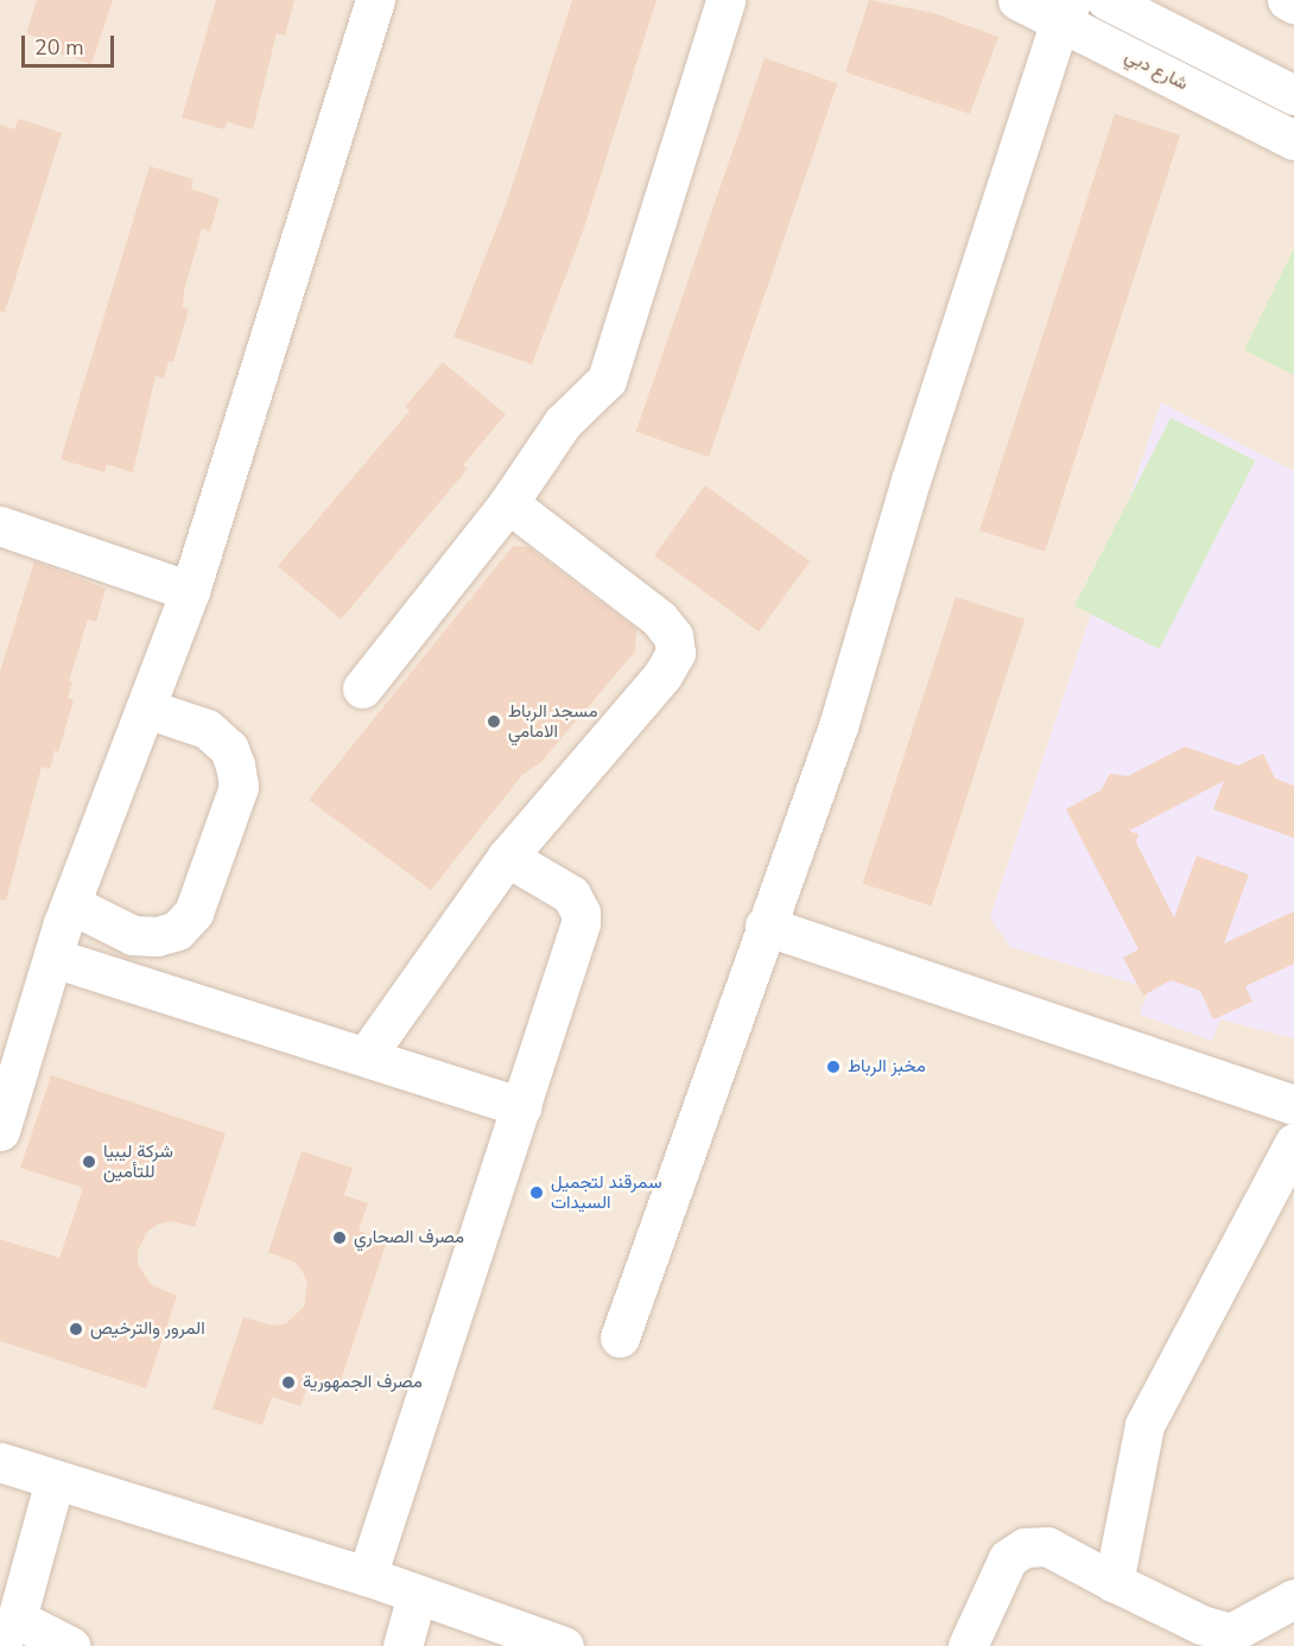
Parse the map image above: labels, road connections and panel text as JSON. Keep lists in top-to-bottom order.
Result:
{
  "streets": {
    "street": ["شارع دبي"]
  },
  "places": [
    "مسجد الرباط الامامي",
    "مخبز الرباط",
    "شركة ليبيا للتأمين",
    "سمرقند لتجميل السيدات",
    "مصرف الصحاري",
    "المرور والترخيص",
    "مصرف الجمهورية"
  ],
  "scale_bar": "20 m"
}
